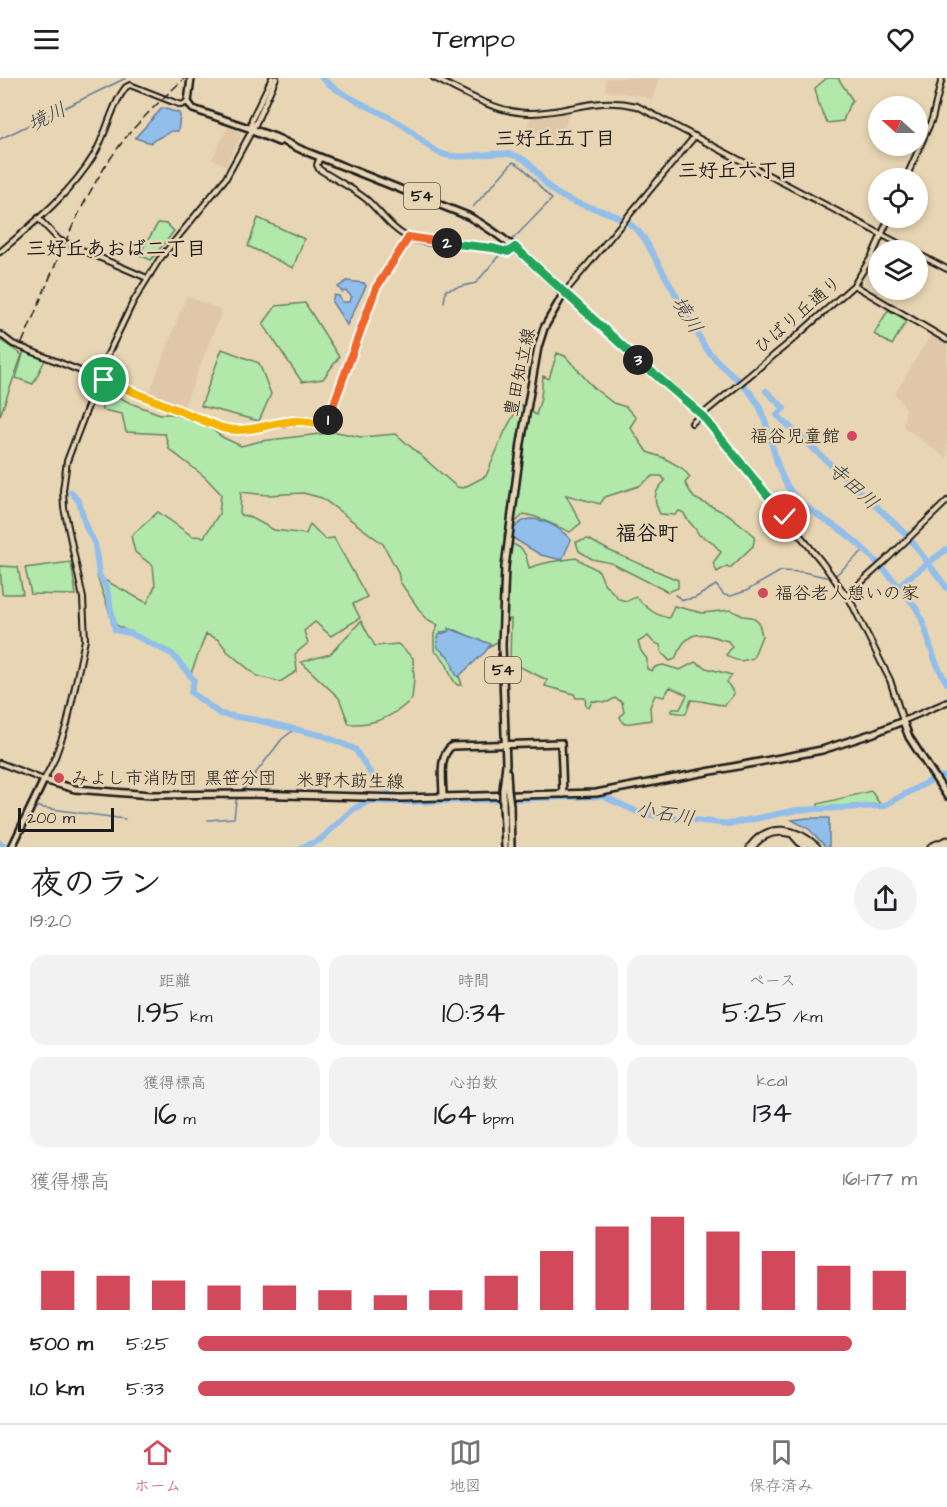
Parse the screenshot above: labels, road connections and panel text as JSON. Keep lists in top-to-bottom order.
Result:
{
  "streets": {
    "main road": ["54", "豊田知立線", "米野木莇生線"],
    "street": ["ひばり丘通り"]
  },
  "crossings": [
    ["54", "豊田知立線"]
  ],
  "districts": [
    "三好丘五丁目",
    "三好丘六丁目",
    "三好丘あおば二丁目",
    "福谷町"
  ],
  "water": ["境川", "寺田川", "小石川"],
  "places": ["福谷児童館", "福谷老人憩いの家", "みよし市消防団 黒笹分団"],
  "scale_bar": "200 m",
  "north": "left",
  "page": {
    "header": "Tempo",
    "pins": ["2", "3", "1"],
    "scale": "200 m",
    "heading": ["夜のラン", "19:20"],
    "stats": [
      ["距離", "1.95 km"],
      ["時間", "10:34"],
      ["ペース", "5:25 /km"],
      ["獲得標高", "16 m"],
      ["心拍数", "164 bpm"],
      ["kcal", "134"]
    ],
    "chart": ["獲得標高", "161–177 m"],
    "list": [
      {
        "name": "500 m",
        "note": "5:25"
      },
      {
        "name": "1.0 km",
        "note": "5:33"
      }
    ],
    "tabs": ["ホーム", "地図", "保存済み"]
  }
}
